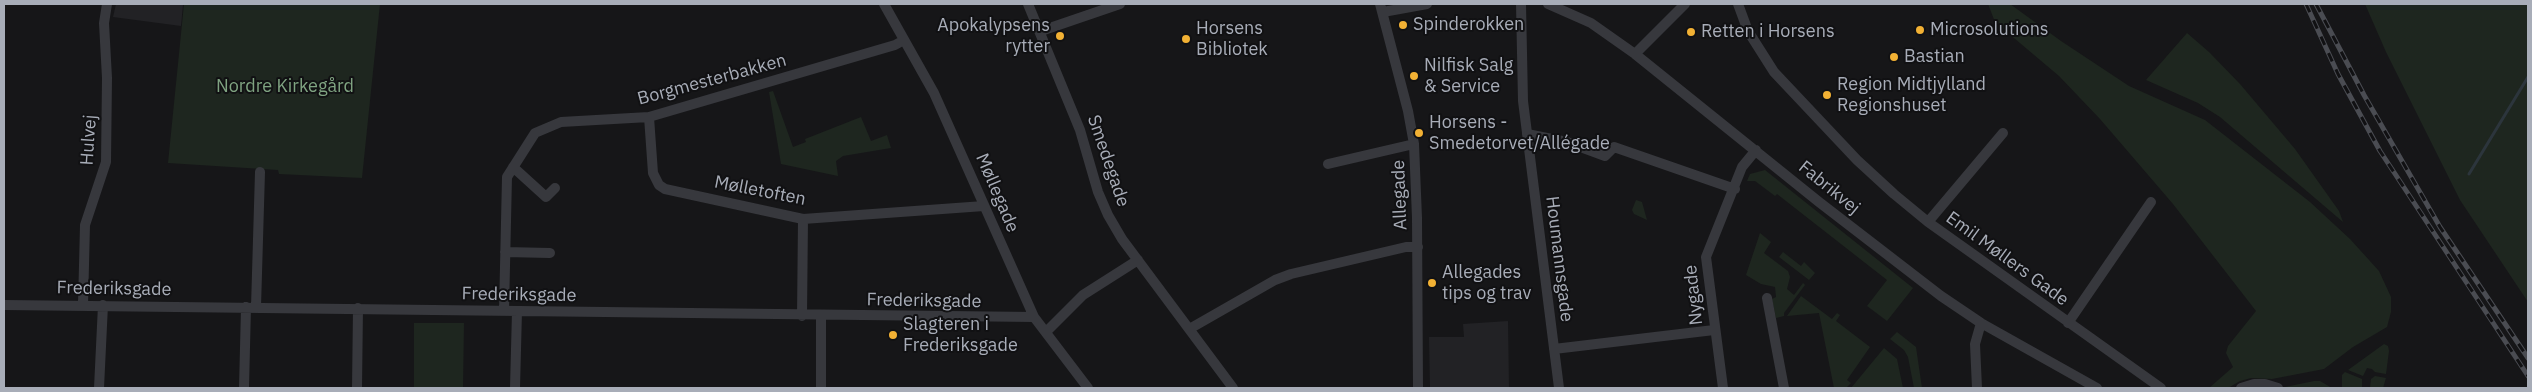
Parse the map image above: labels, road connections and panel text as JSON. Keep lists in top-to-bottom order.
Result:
{
  "streets": {
    "street": [
      "Borgmesterbakken",
      "Hulvej",
      "Smedegade",
      "Fabrikvej",
      "Mølletoften",
      "Møllegade",
      "Allegade",
      "Houmannsgade",
      "Emil Møllers Gade",
      "Frederiksgade",
      "Nygade"
    ]
  },
  "crossings": [
    ["Borgmesterbakken", "Mølletoften"],
    ["Borgmesterbakken", "Møllegade"],
    ["Borgmesterbakken", "Frederiksgade"],
    ["Hulvej", "Frederiksgade"],
    ["Fabrikvej", "Nygade"],
    ["Mølletoften", "Møllegade"],
    ["Møllegade", "Frederiksgade"]
  ],
  "parks": ["Nordre Kirkegård"],
  "places": [
    "Spinderokken",
    "Microsolutions",
    "Retten i Horsens",
    "Apokalypsens rytter",
    "Horsens Bibliotek",
    "Bastian",
    "Nilfisk Salg & Service",
    "Region Midtjylland Regionshuset",
    "Horsens - Smedetorvet/Allégade",
    "Allegades tips og trav",
    "Slagteren i Frederiksgade"
  ]
}
